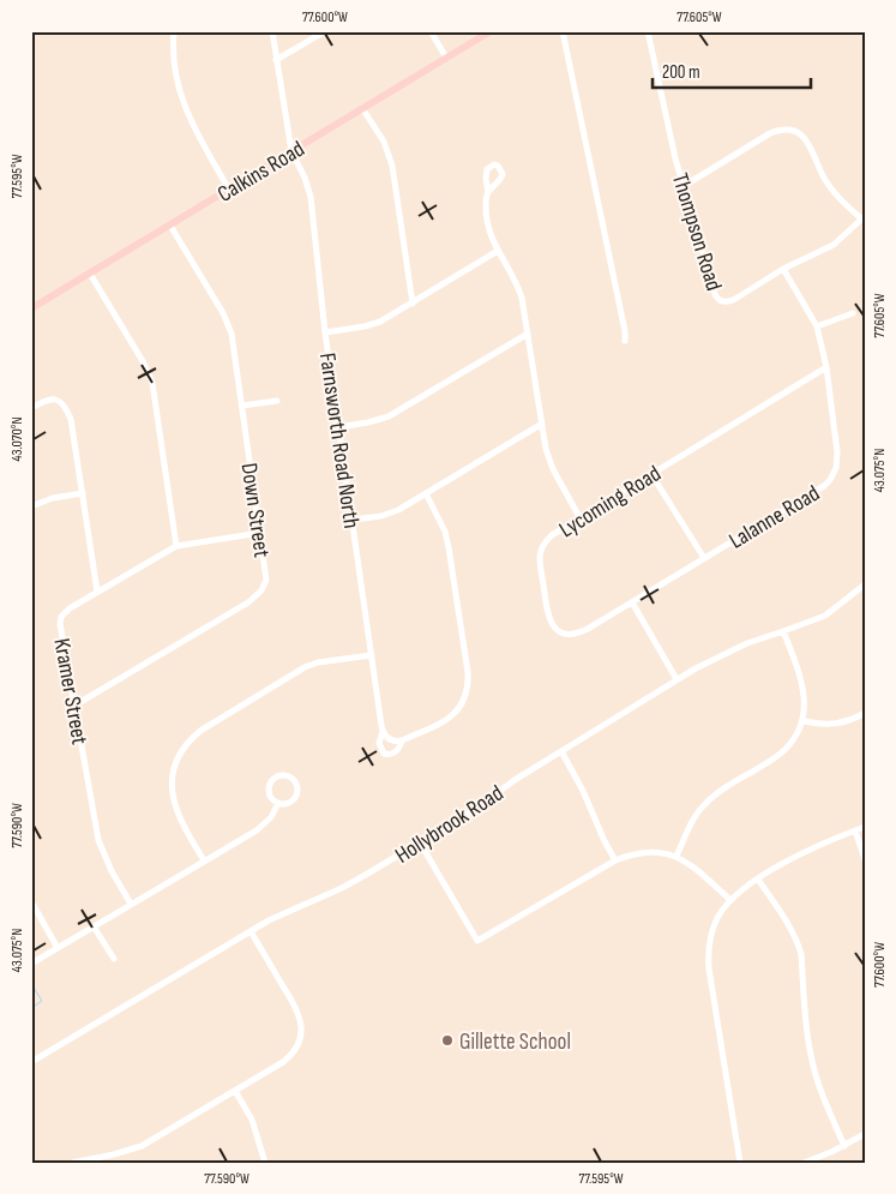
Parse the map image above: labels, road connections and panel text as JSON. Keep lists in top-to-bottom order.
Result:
{
  "streets": {
    "main road": ["Calkins Road"],
    "street": [
      "Thompson Road",
      "Farnsworth Road North",
      "Lycoming Road",
      "Down Street",
      "Lalanne Road",
      "Kramer Street",
      "Hollybrook Road"
    ]
  },
  "crossings": [
    ["Calkins Road", "Farnsworth Road North"],
    ["Calkins Road", "Down Street"],
    ["Thompson Road", "Lalanne Road"],
    ["Lycoming Road", "Lalanne Road"],
    ["Down Street", "Kramer Street"]
  ],
  "places": ["Gillette School"],
  "scale_bar": "200 m",
  "coordinates": [
    "77.600°W",
    "77.605°W",
    "77.595°W",
    "43.070°N",
    "43.075°N",
    "77.590°W"
  ]
}
